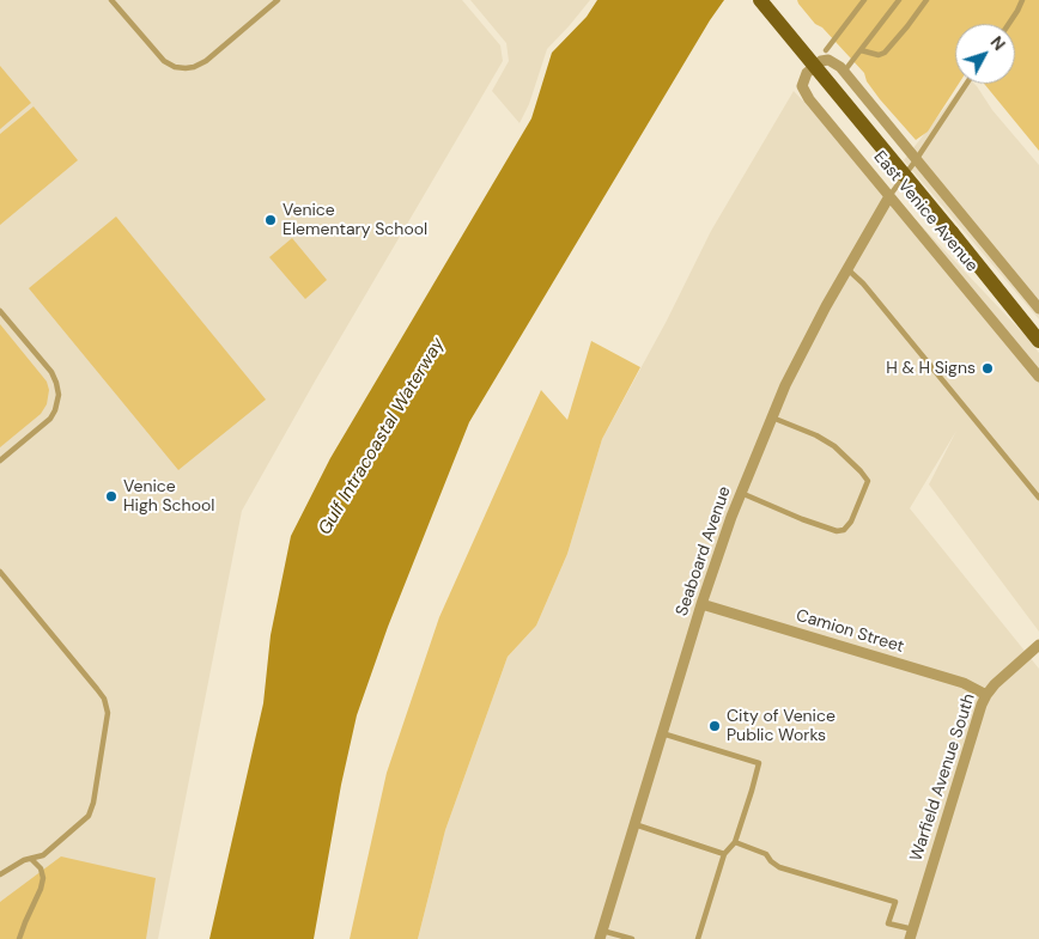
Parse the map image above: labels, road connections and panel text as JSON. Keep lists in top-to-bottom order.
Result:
{
  "streets": {
    "main road": ["East Venice Avenue"],
    "street": ["Seaboard Avenue", "Camion Street", "Warfield Avenue South"]
  },
  "crossings": [
    ["East Venice Avenue", "Seaboard Avenue"],
    ["Seaboard Avenue", "Camion Street"],
    ["Camion Street", "Warfield Avenue South"]
  ],
  "water": ["Gulf Intracoastal Waterway"],
  "places": [
    "Venice Elementary School",
    "H & H Signs",
    "Venice High School",
    "City of Venice Public Works"
  ],
  "north": "top right"
}
